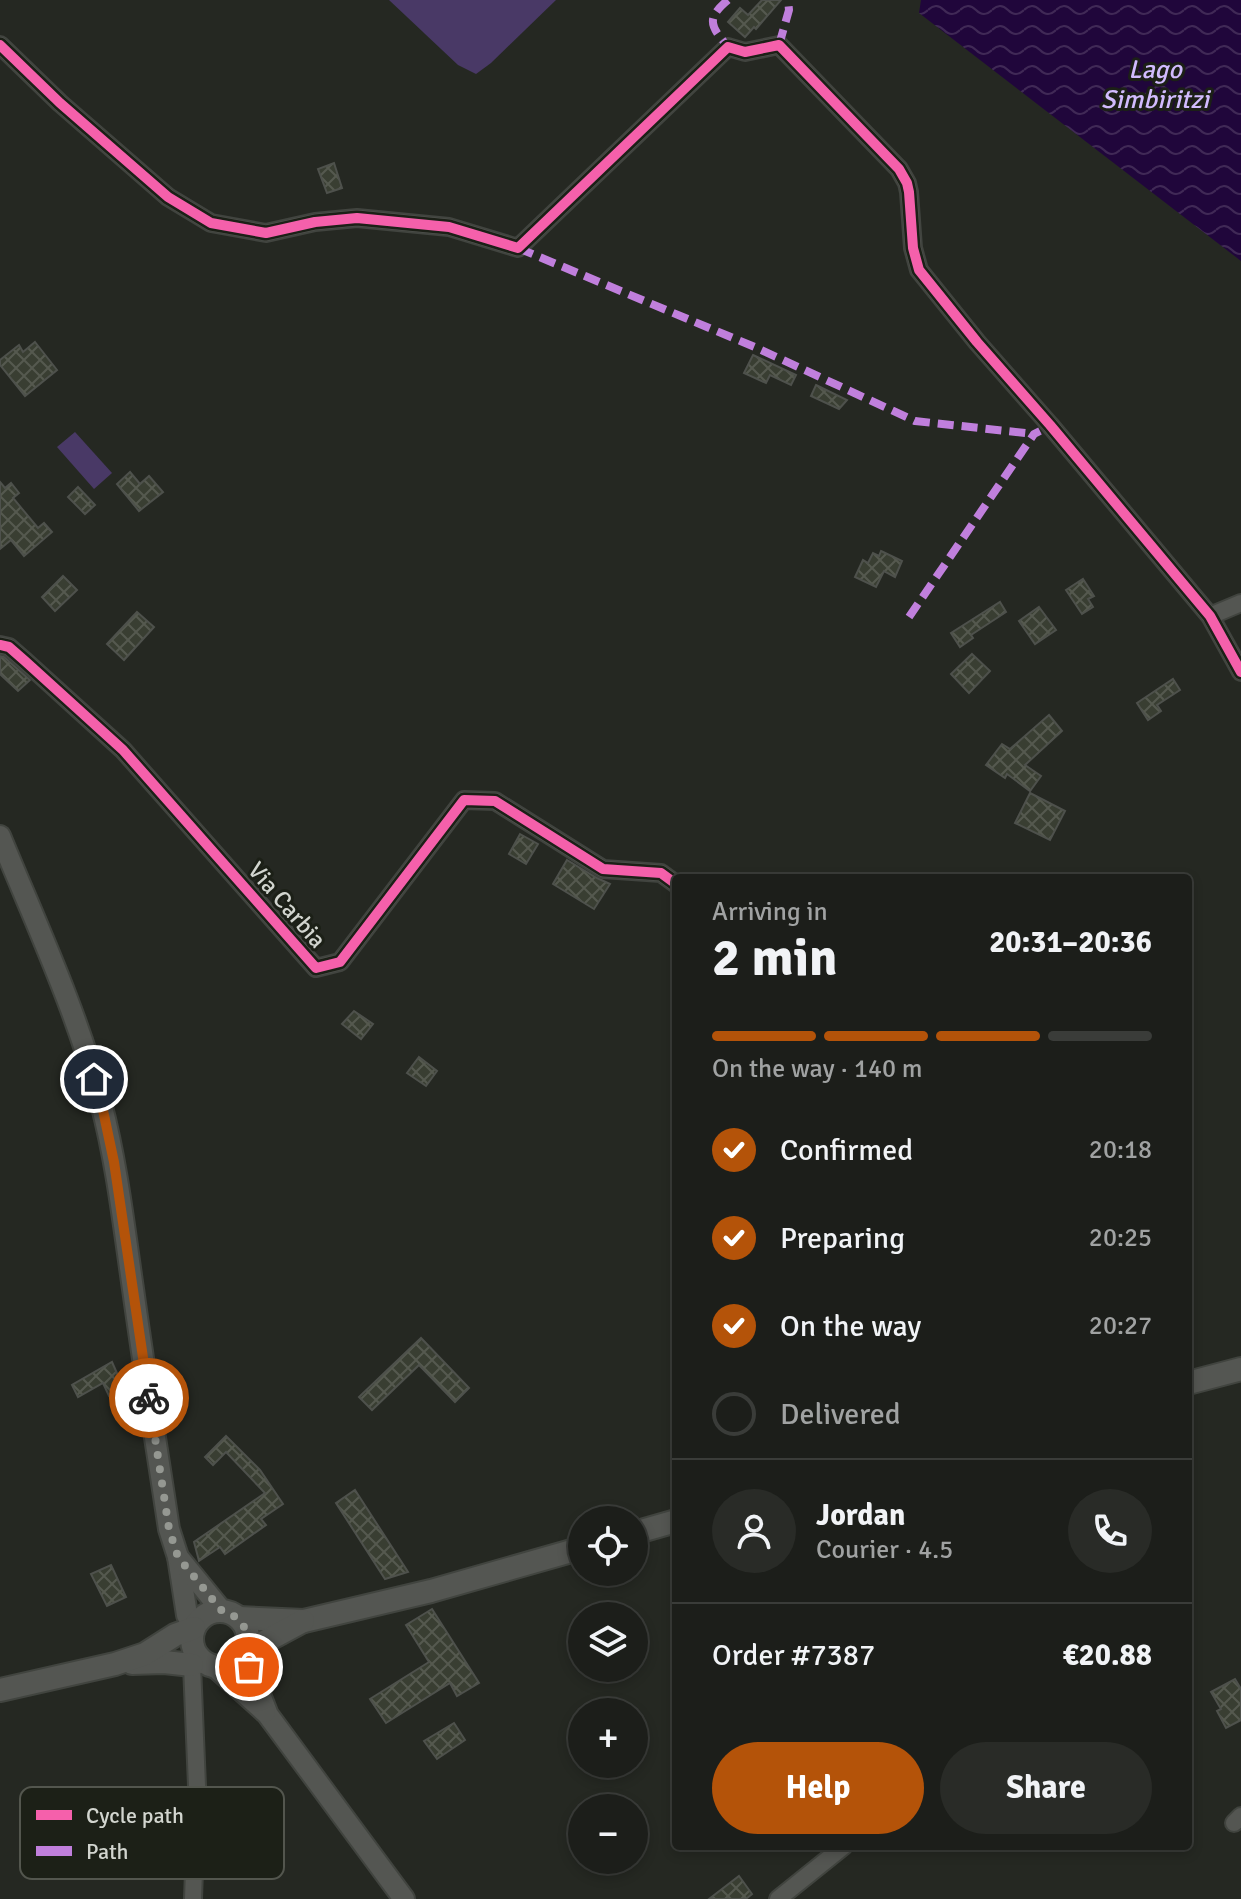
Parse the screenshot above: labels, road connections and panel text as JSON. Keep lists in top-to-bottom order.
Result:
{
  "streets": {
    "street": ["Via Carbia"]
  },
  "water": ["Lago Simbiritzi"],
  "legend": ["Cycle path", "Path"],
  "page": {
    "heading": ["2 min", "Arriving in", "20:31–20:36"],
    "panel": [
      "Jordan",
      "Courier · 4.5",
      "Order #7387",
      "€20.88"
    ],
    "bar": "On the way · 140 m",
    "list": [
      ["Confirmed", "20:18"],
      ["Preparing", "20:25"],
      ["On the way", "20:27"],
      "Delivered"
    ],
    "map_buttons": ["+", "−"],
    "buttons": ["Help", "Share"]
  }
}
